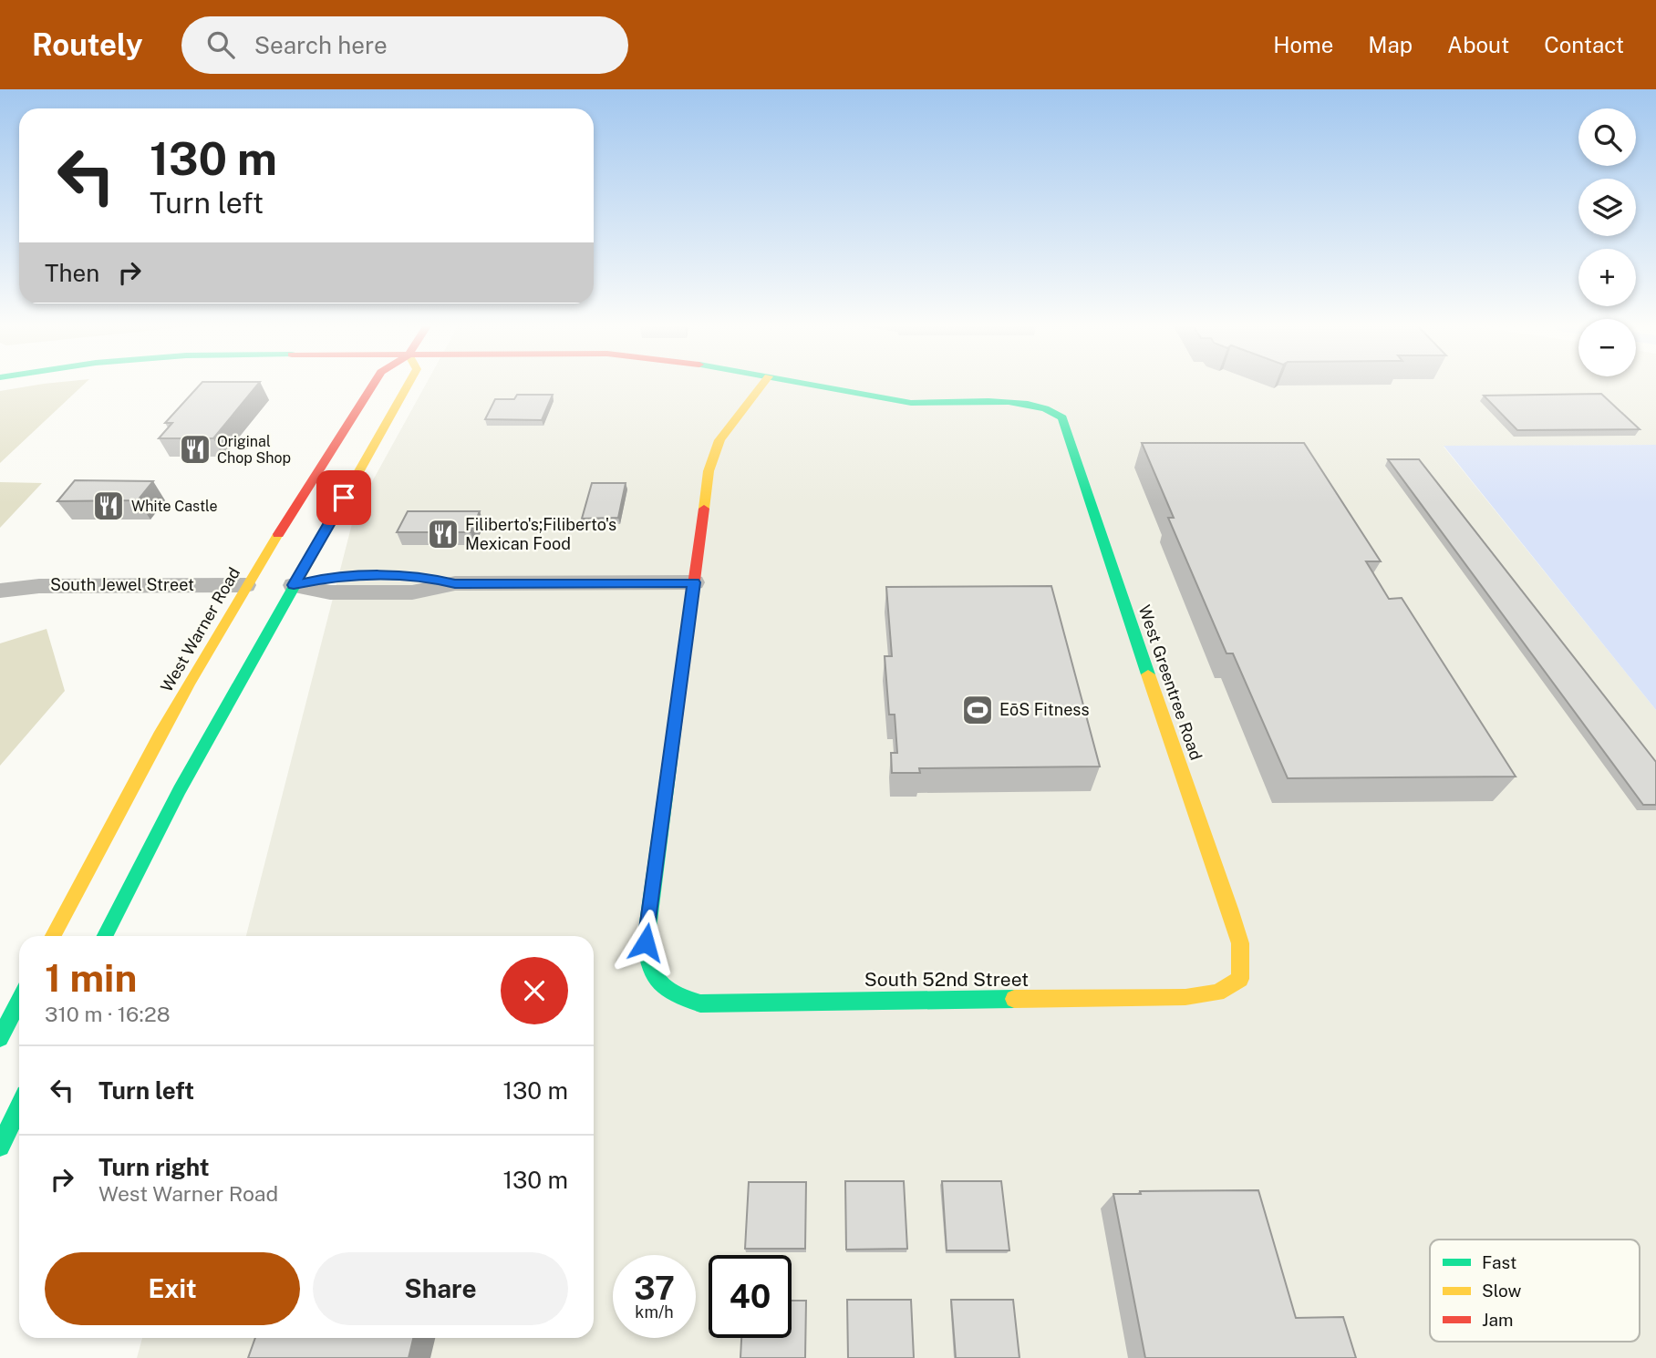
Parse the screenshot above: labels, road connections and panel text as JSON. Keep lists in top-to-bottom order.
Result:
{
  "streets": {
    "street": [
      "South Jewel Street",
      "West Warner Road",
      "West Greentree Road",
      "South 52nd Street"
    ]
  },
  "crossings": [
    ["South Jewel Street", "West Warner Road"],
    ["West Greentree Road", "South 52nd Street"]
  ],
  "places": {
    "restaurant": ["Original Chop Shop", "White Castle", "Filiberto's;Filiberto's Mexican Food"],
    "sports": ["EōS Fitness"]
  },
  "legend": ["Fast", "Slow", "Jam"],
  "page": {
    "header": "Routely",
    "search": "Search here",
    "nav": [
      "Home",
      "Map",
      "About",
      "Contact"
    ],
    "map_buttons": ["+", "−"],
    "turn": ["130 m", "Turn left"],
    "then": "Then",
    "heading": ["1 min", "310 m · 16:28"],
    "list": [
      {
        "name": "Turn left",
        "value": "130 m"
      },
      {
        "name": "Turn right",
        "note": "West Warner Road",
        "value": "130 m"
      }
    ],
    "buttons": ["Exit", "Share"],
    "speed": "37 km/h",
    "limit": "40"
  }
}
